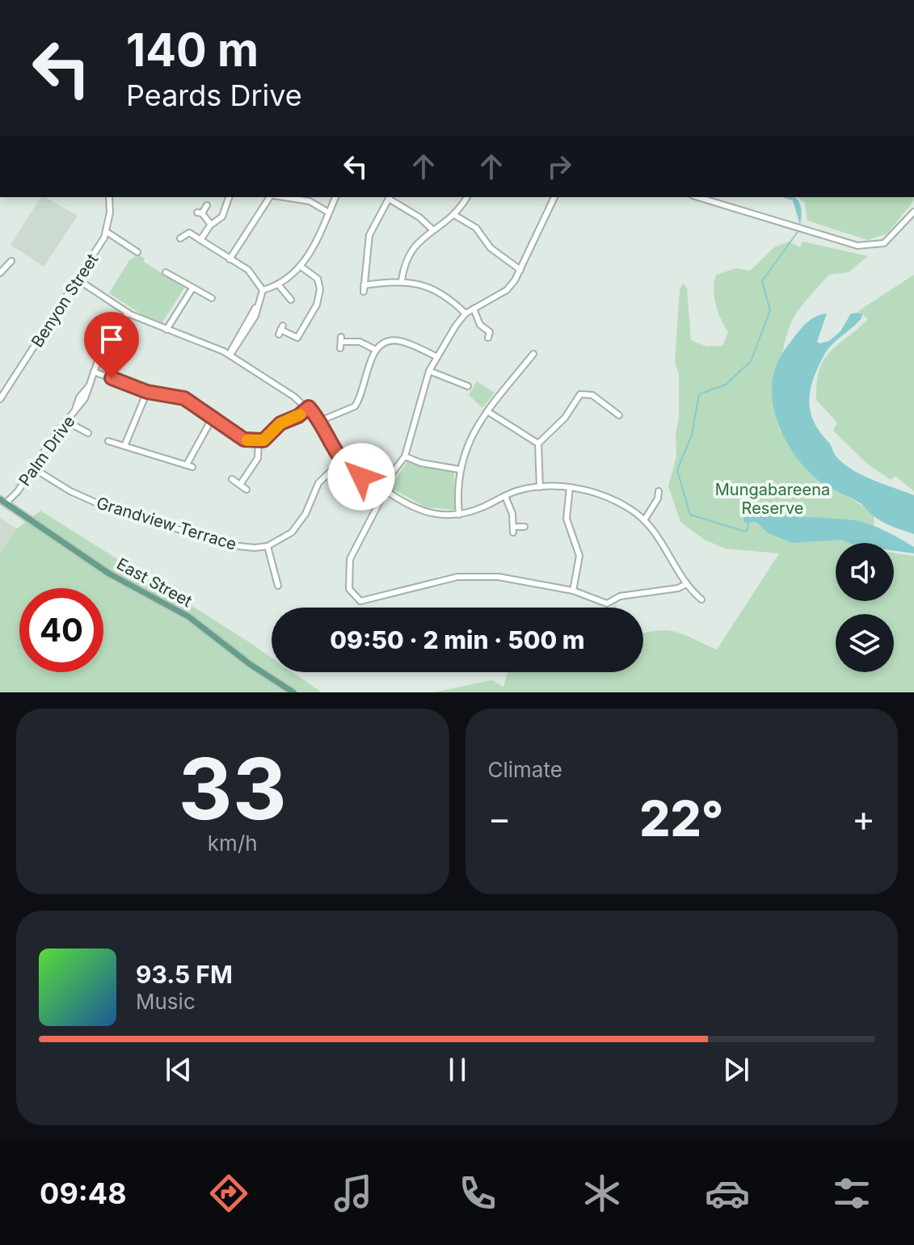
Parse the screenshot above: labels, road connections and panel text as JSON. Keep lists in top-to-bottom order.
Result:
{
  "streets": {
    "main road": ["East Street"],
    "street": ["Benyon Street", "Palm Drive", "Grandview Terrace"]
  },
  "crossings": [
    ["Palm Drive", "Grandview Terrace"],
    ["Palm Drive", "East Street"]
  ],
  "parks": ["Mungabareena Reserve"],
  "page": {
    "turn": ["140 m", "Peards Drive"],
    "limit": "40",
    "trip": "09:50 · 2 min · 500 m",
    "tile": [
      ["33", "km/h"],
      "Climate"
    ],
    "heat": ["−", "22°", "+"],
    "song": ["93.5 FM", "Music"],
    "tabs": "09:48"
  }
}
